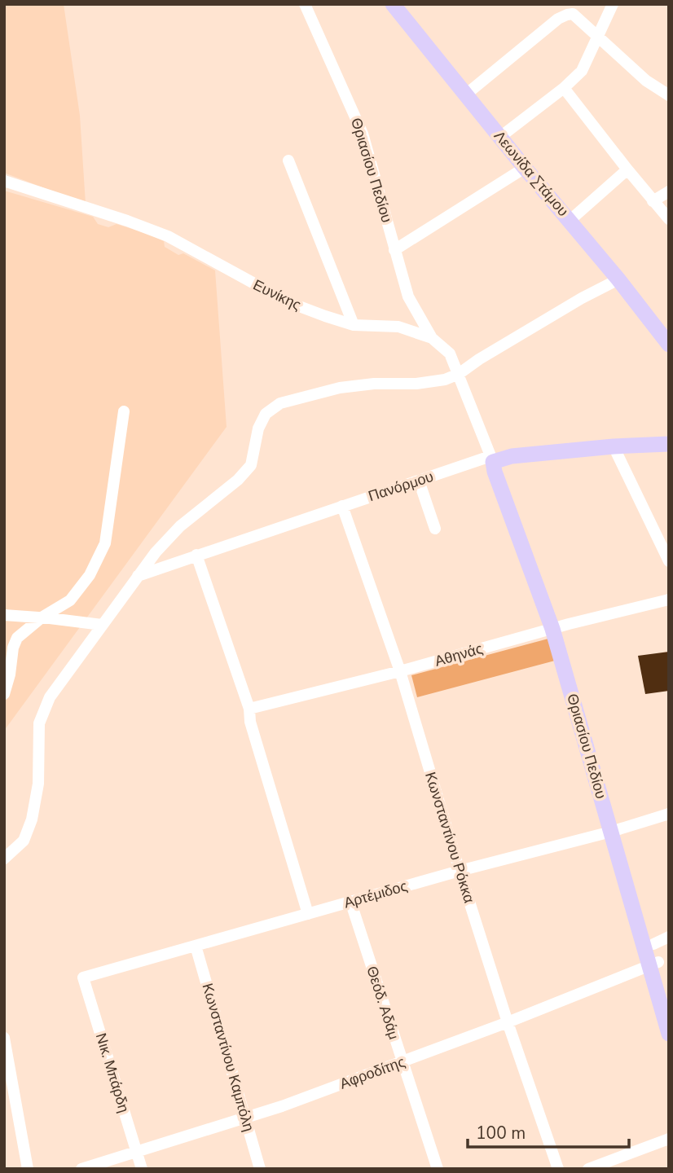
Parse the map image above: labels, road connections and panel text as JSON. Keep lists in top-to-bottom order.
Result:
{
  "streets": {
    "main road": ["Θριασίου Πεδίου", "Λεωνίδα Στάμου", "Πανόρμου"],
    "street": [
      "Ευνίκης",
      "Αθηνάς",
      "Κωνσταντίνου Ρόκκα",
      "Αρτέμιδος",
      "Θεόδ. Αδάμ",
      "Κωνσταντίνου Καμπόλη",
      "Νικ. Μπάρδη",
      "Αφροδίτης"
    ]
  },
  "crossings": [
    ["Θριασίου Πεδίου", "Ευνίκης"],
    ["Θριασίου Πεδίου", "Πανόρμου"],
    ["Θριασίου Πεδίου", "Αθηνάς"],
    ["Θριασίου Πεδίου", "Αρτέμιδος"],
    ["Θριασίου Πεδίου", "Αφροδίτης"],
    ["Ευνίκης", "Πανόρμου"],
    ["Πανόρμου", "Κωνσταντίνου Ρόκκα"],
    ["Αθηνάς", "Κωνσταντίνου Ρόκκα"],
    ["Κωνσταντίνου Ρόκκα", "Αρτέμιδος"],
    ["Κωνσταντίνου Ρόκκα", "Αφροδίτης"],
    ["Αρτέμιδος", "Θεόδ. Αδάμ"],
    ["Αρτέμιδος", "Κωνσταντίνου Καμπόλη"],
    ["Αρτέμιδος", "Νικ. Μπάρδη"],
    ["Θεόδ. Αδάμ", "Αφροδίτης"],
    ["Κωνσταντίνου Καμπόλη", "Αφροδίτης"],
    ["Νικ. Μπάρδη", "Αφροδίτης"]
  ],
  "scale_bar": "100 m"
}
